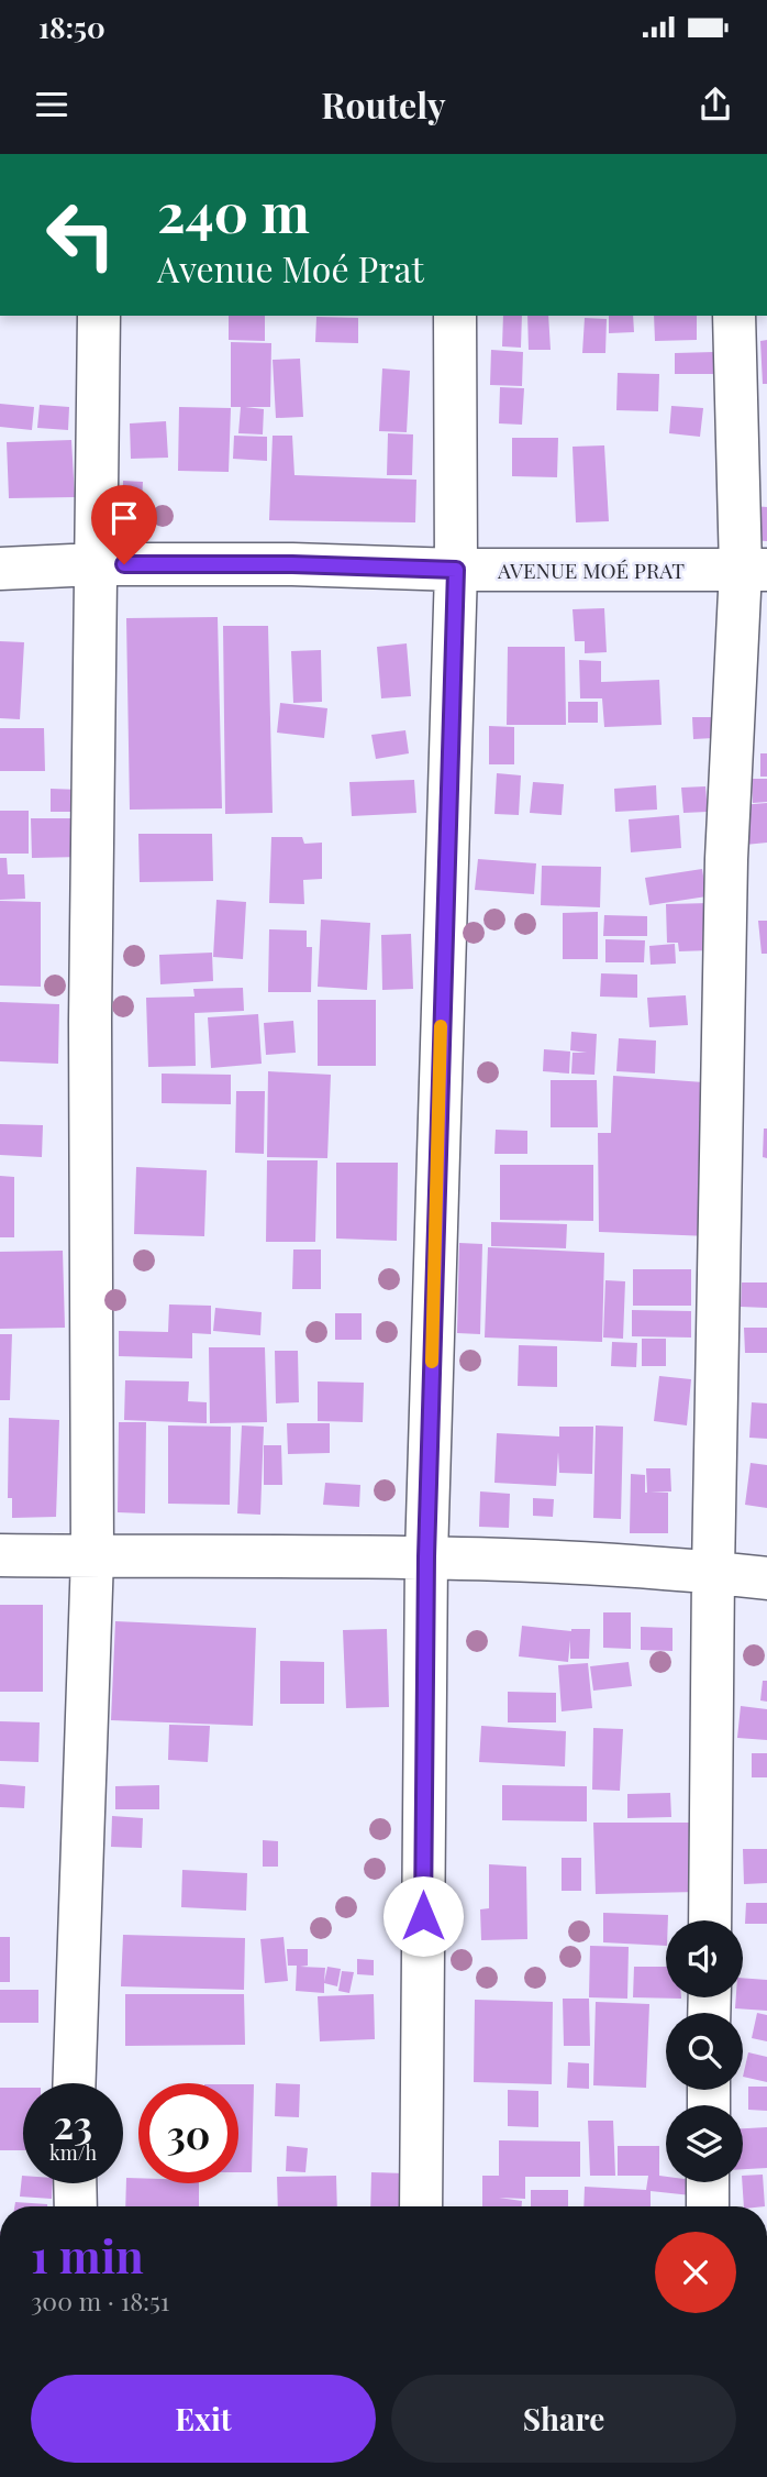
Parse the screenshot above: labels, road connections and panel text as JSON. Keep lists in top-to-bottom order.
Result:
{
  "streets": {
    "street": ["AVENUE MOÉ PRAT"]
  },
  "page": {
    "status": "18:50",
    "header": "Routely",
    "turn": ["240 m", "Avenue Moé Prat"],
    "speed": "23 km/h",
    "limit": "30",
    "heading": ["1 min", "300 m · 18:51"],
    "buttons": ["Exit", "Share"]
  }
}
